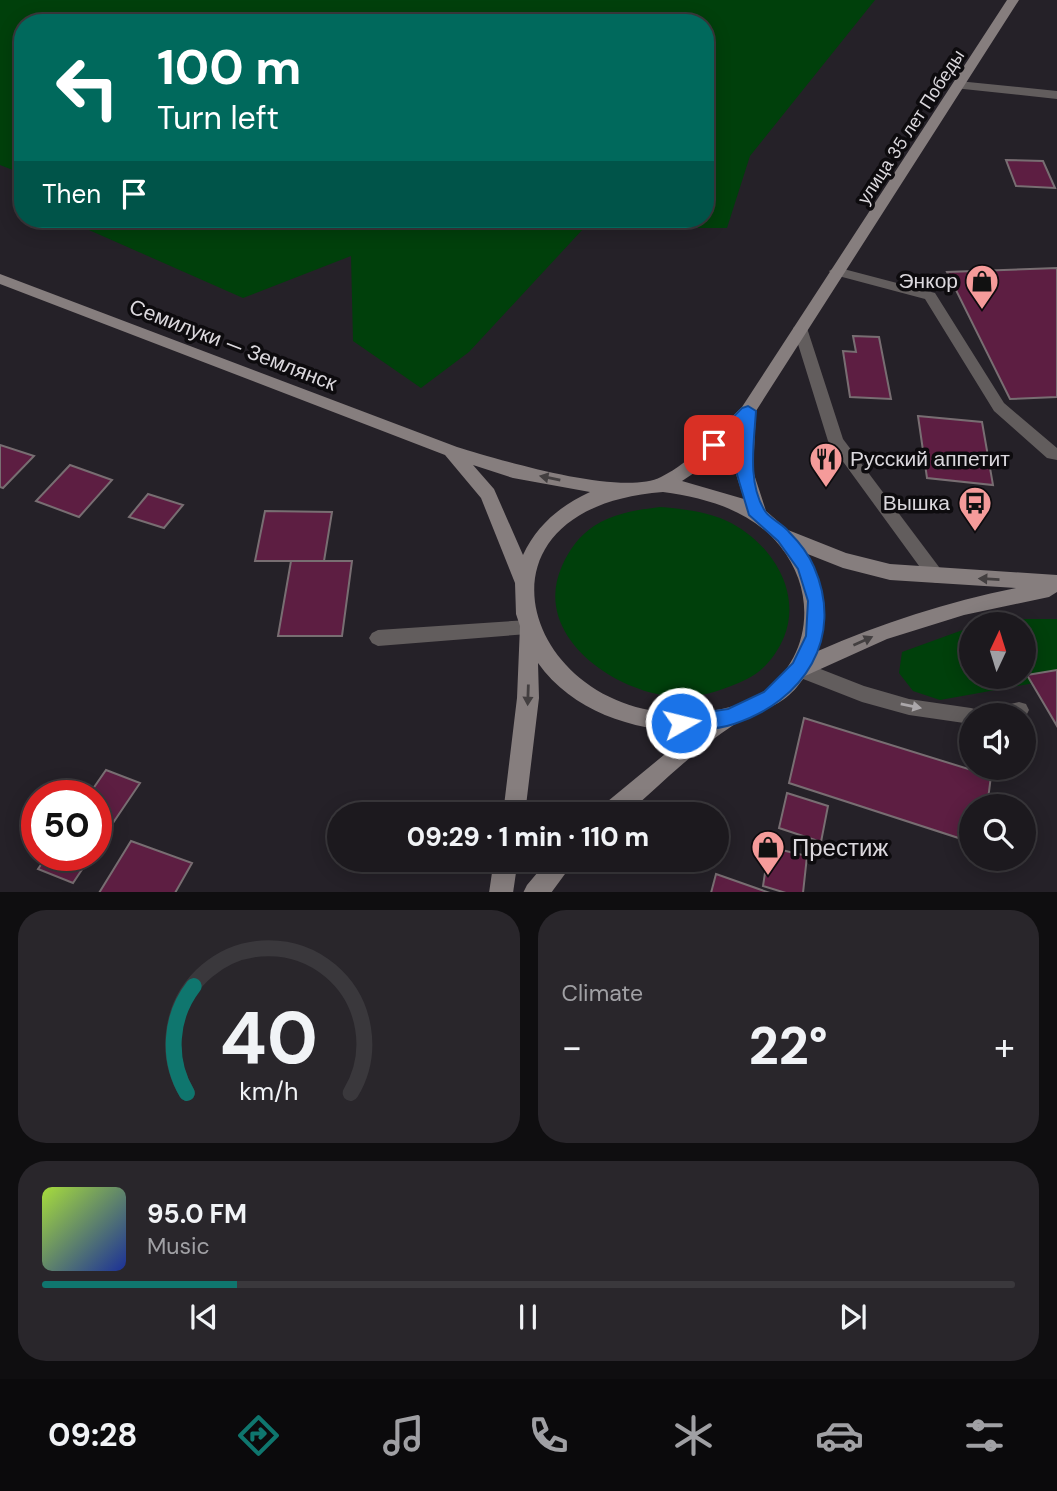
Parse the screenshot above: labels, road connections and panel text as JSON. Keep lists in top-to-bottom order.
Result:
{
  "streets": {
    "main road": ["улица 35 лет Победы", "Семилуки — Землянск"]
  },
  "places": {
    "shop": ["Энкор", "Престиж"],
    "restaurant": ["Русский аппетит"],
    "bus stop": ["Вышка"]
  },
  "north": "top",
  "page": {
    "turn": ["100 m", "Turn left"],
    "then": "Then",
    "limit": "50",
    "trip": "09:29 · 1 min · 110 m",
    "tile": "Climate",
    "heat": ["−", "22°", "+"],
    "song": ["95.0 FM", "Music"],
    "tabs": "09:28",
    "gauge": ["40", "km/h"]
  }
}
